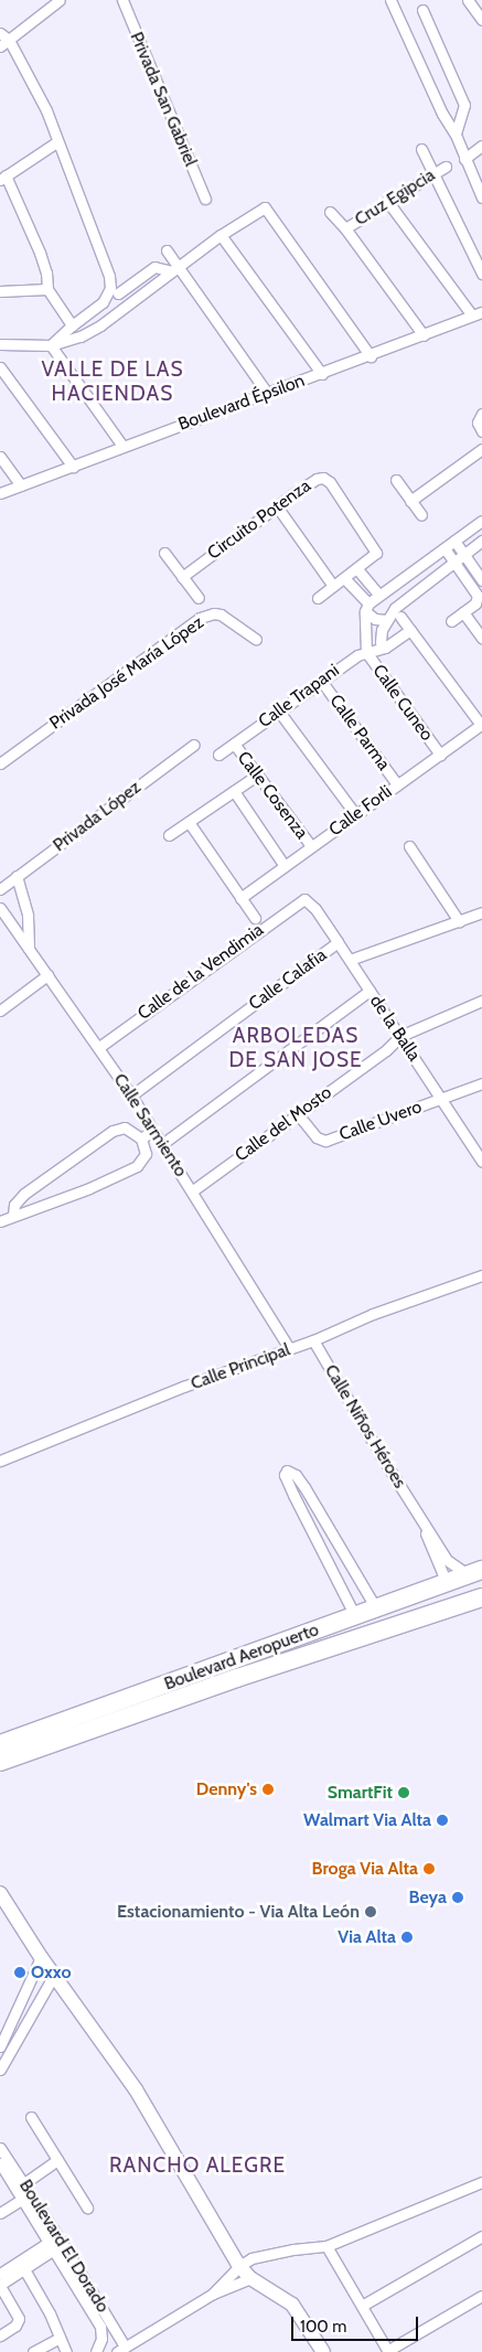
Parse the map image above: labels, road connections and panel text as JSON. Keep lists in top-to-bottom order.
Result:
{
  "streets": {
    "highway": ["Boulevard Aeropuerto"],
    "street": [
      "Privada San Gabriel",
      "Cruz Egipcia",
      "Boulevard Épsilon",
      "Circuito Potenza",
      "Privada José María López",
      "Calle Trapani",
      "Calle Cuneo",
      "Calle Parma",
      "Calle Cosenza",
      "Calle Forli",
      "Privada López",
      "Calle de la Vendimia",
      "Calle Calafia",
      "de la Balla",
      "Calle Uvero",
      "Calle del Mosto",
      "Calle Sarmiento",
      "Calle Principal",
      "Calle Niños Héroes",
      "Boulevard El Dorado"
    ]
  },
  "crossings": [
    ["Calle Trapani", "Calle Cuneo"],
    ["Calle Trapani", "Calle Parma"],
    ["Calle Trapani", "Calle Cosenza"],
    ["Calle Cuneo", "Calle Forli"],
    ["Calle Parma", "Calle Forli"],
    ["Calle Cosenza", "Calle Forli"],
    ["Calle de la Vendimia", "de la Balla"],
    ["Calle de la Vendimia", "Calle Sarmiento"],
    ["Calle Calafia", "de la Balla"],
    ["Calle Calafia", "Calle Sarmiento"],
    ["de la Balla", "Calle Uvero"],
    ["de la Balla", "Calle del Mosto"],
    ["Calle Uvero", "Calle del Mosto"],
    ["Calle del Mosto", "Calle Sarmiento"],
    ["Calle Sarmiento", "Calle Principal"],
    ["Calle Principal", "Calle Niños Héroes"],
    ["Calle Niños Héroes", "Boulevard Aeropuerto"]
  ],
  "districts": ["VALLE DE LAS HACIENDAS", "ARBOLEDAS DE SAN JOSE", "RANCHO ALEGRE"],
  "places": [
    "Denny's",
    "SmartFit",
    "Walmart Via Alta",
    "Broga Via Alta",
    "Beya",
    "Estacionamiento - Via Alta León",
    "Via Alta",
    "Oxxo"
  ],
  "scale_bar": "100 m"
}
